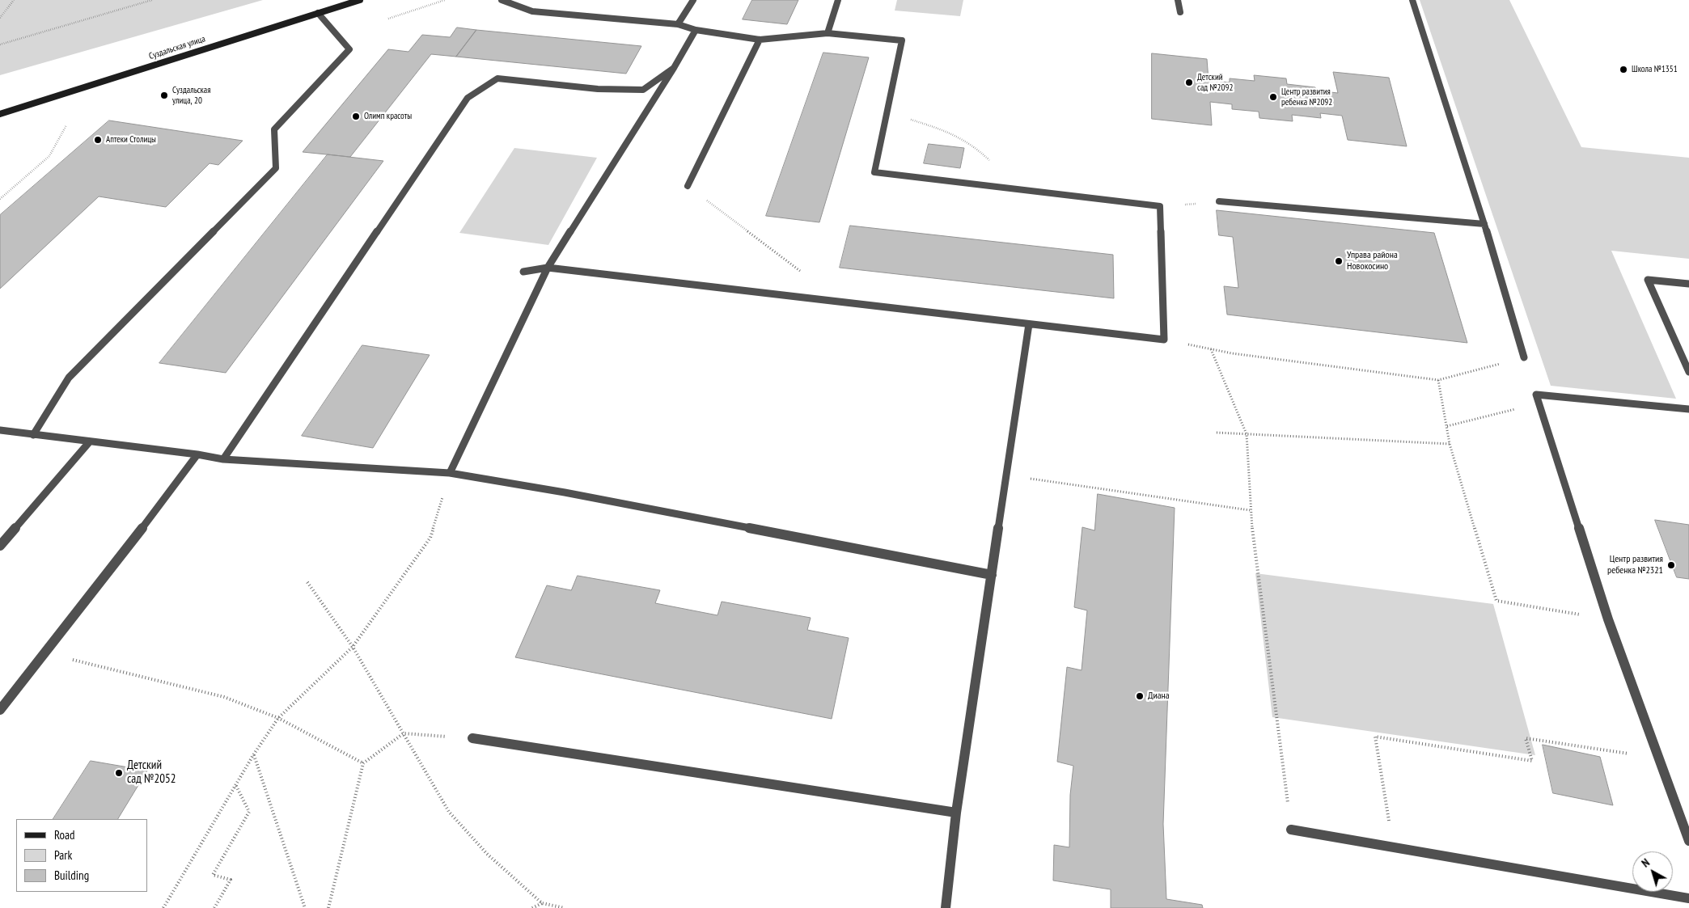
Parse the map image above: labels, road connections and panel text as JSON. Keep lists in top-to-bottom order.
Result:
{
  "streets": {
    "street": ["Суздальская улица"]
  },
  "places": [
    "Школа №1351",
    "Детский сад №2092",
    "Суздальская улица, 20",
    "Центр развития ребенка №2092",
    "Олимп красоты",
    "Аптеки Столицы",
    "Управа района Новокосино",
    "Центр развития ребенка №2321",
    "Диана",
    "Детский сад №2052"
  ],
  "legend": ["Road", "Park", "Building"],
  "north": "top left"
}
